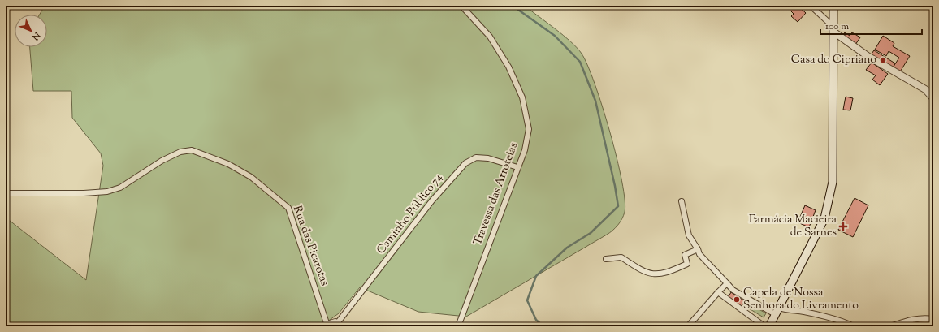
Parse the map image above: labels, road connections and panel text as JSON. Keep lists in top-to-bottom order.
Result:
{
  "streets": {
    "street": ["Travessa das Arroteias", "Caminho Público 74", "Rua das Picarotas"]
  },
  "crossings": [
    ["Travessa das Arroteias", "Caminho Público 74"]
  ],
  "places": {
    "other": ["Casa do Cipriano", "Capela de Nossa Senhora do Livramento"],
    "health": ["Farmácia Macieira de Sarnes"]
  },
  "scale_bar": "100 m",
  "north": "bottom right"
}
